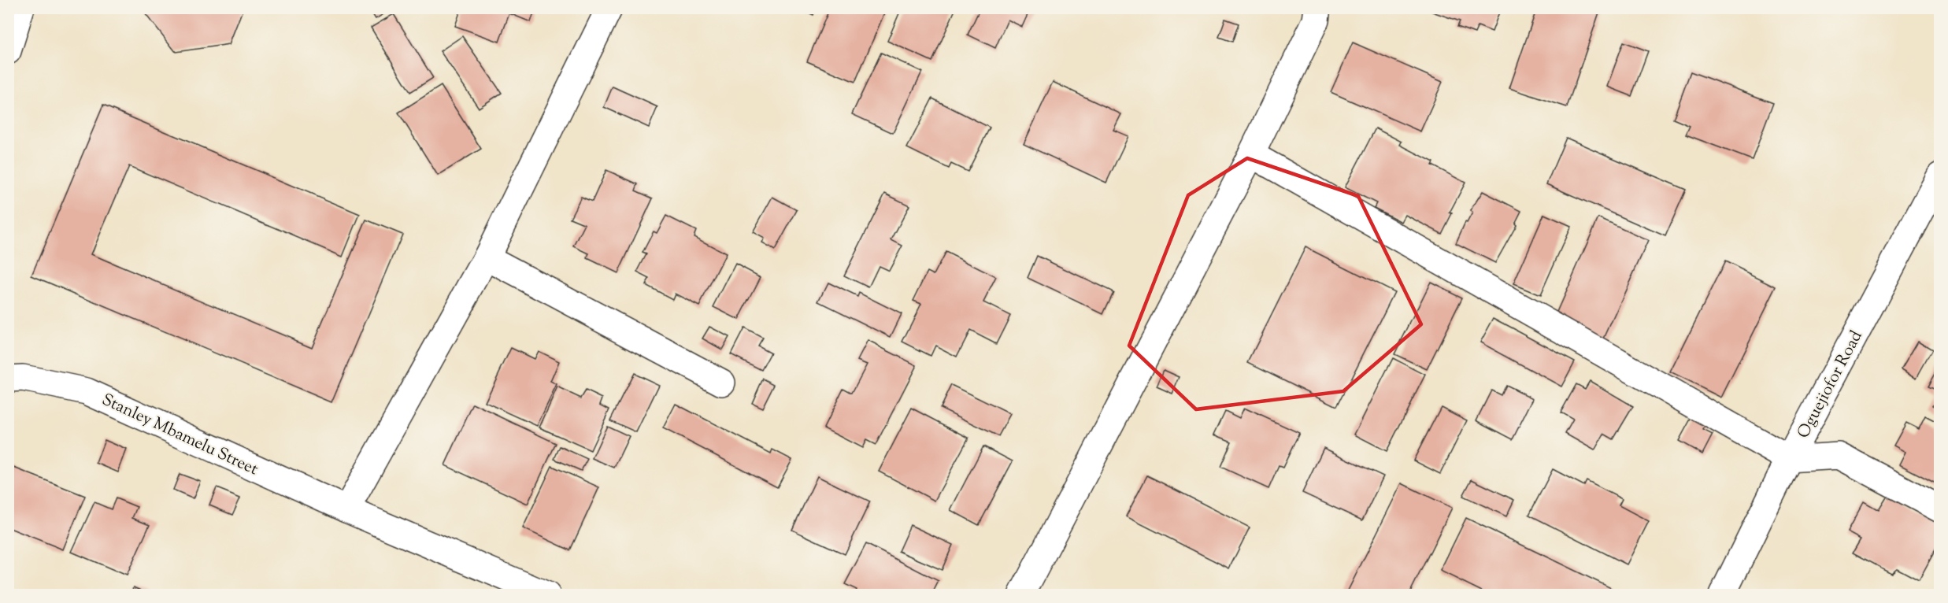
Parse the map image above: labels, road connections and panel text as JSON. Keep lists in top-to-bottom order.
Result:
{
  "streets": {
    "street": ["Oguejiofor Road", "Stanley Mbamelu Street"]
  }
}
